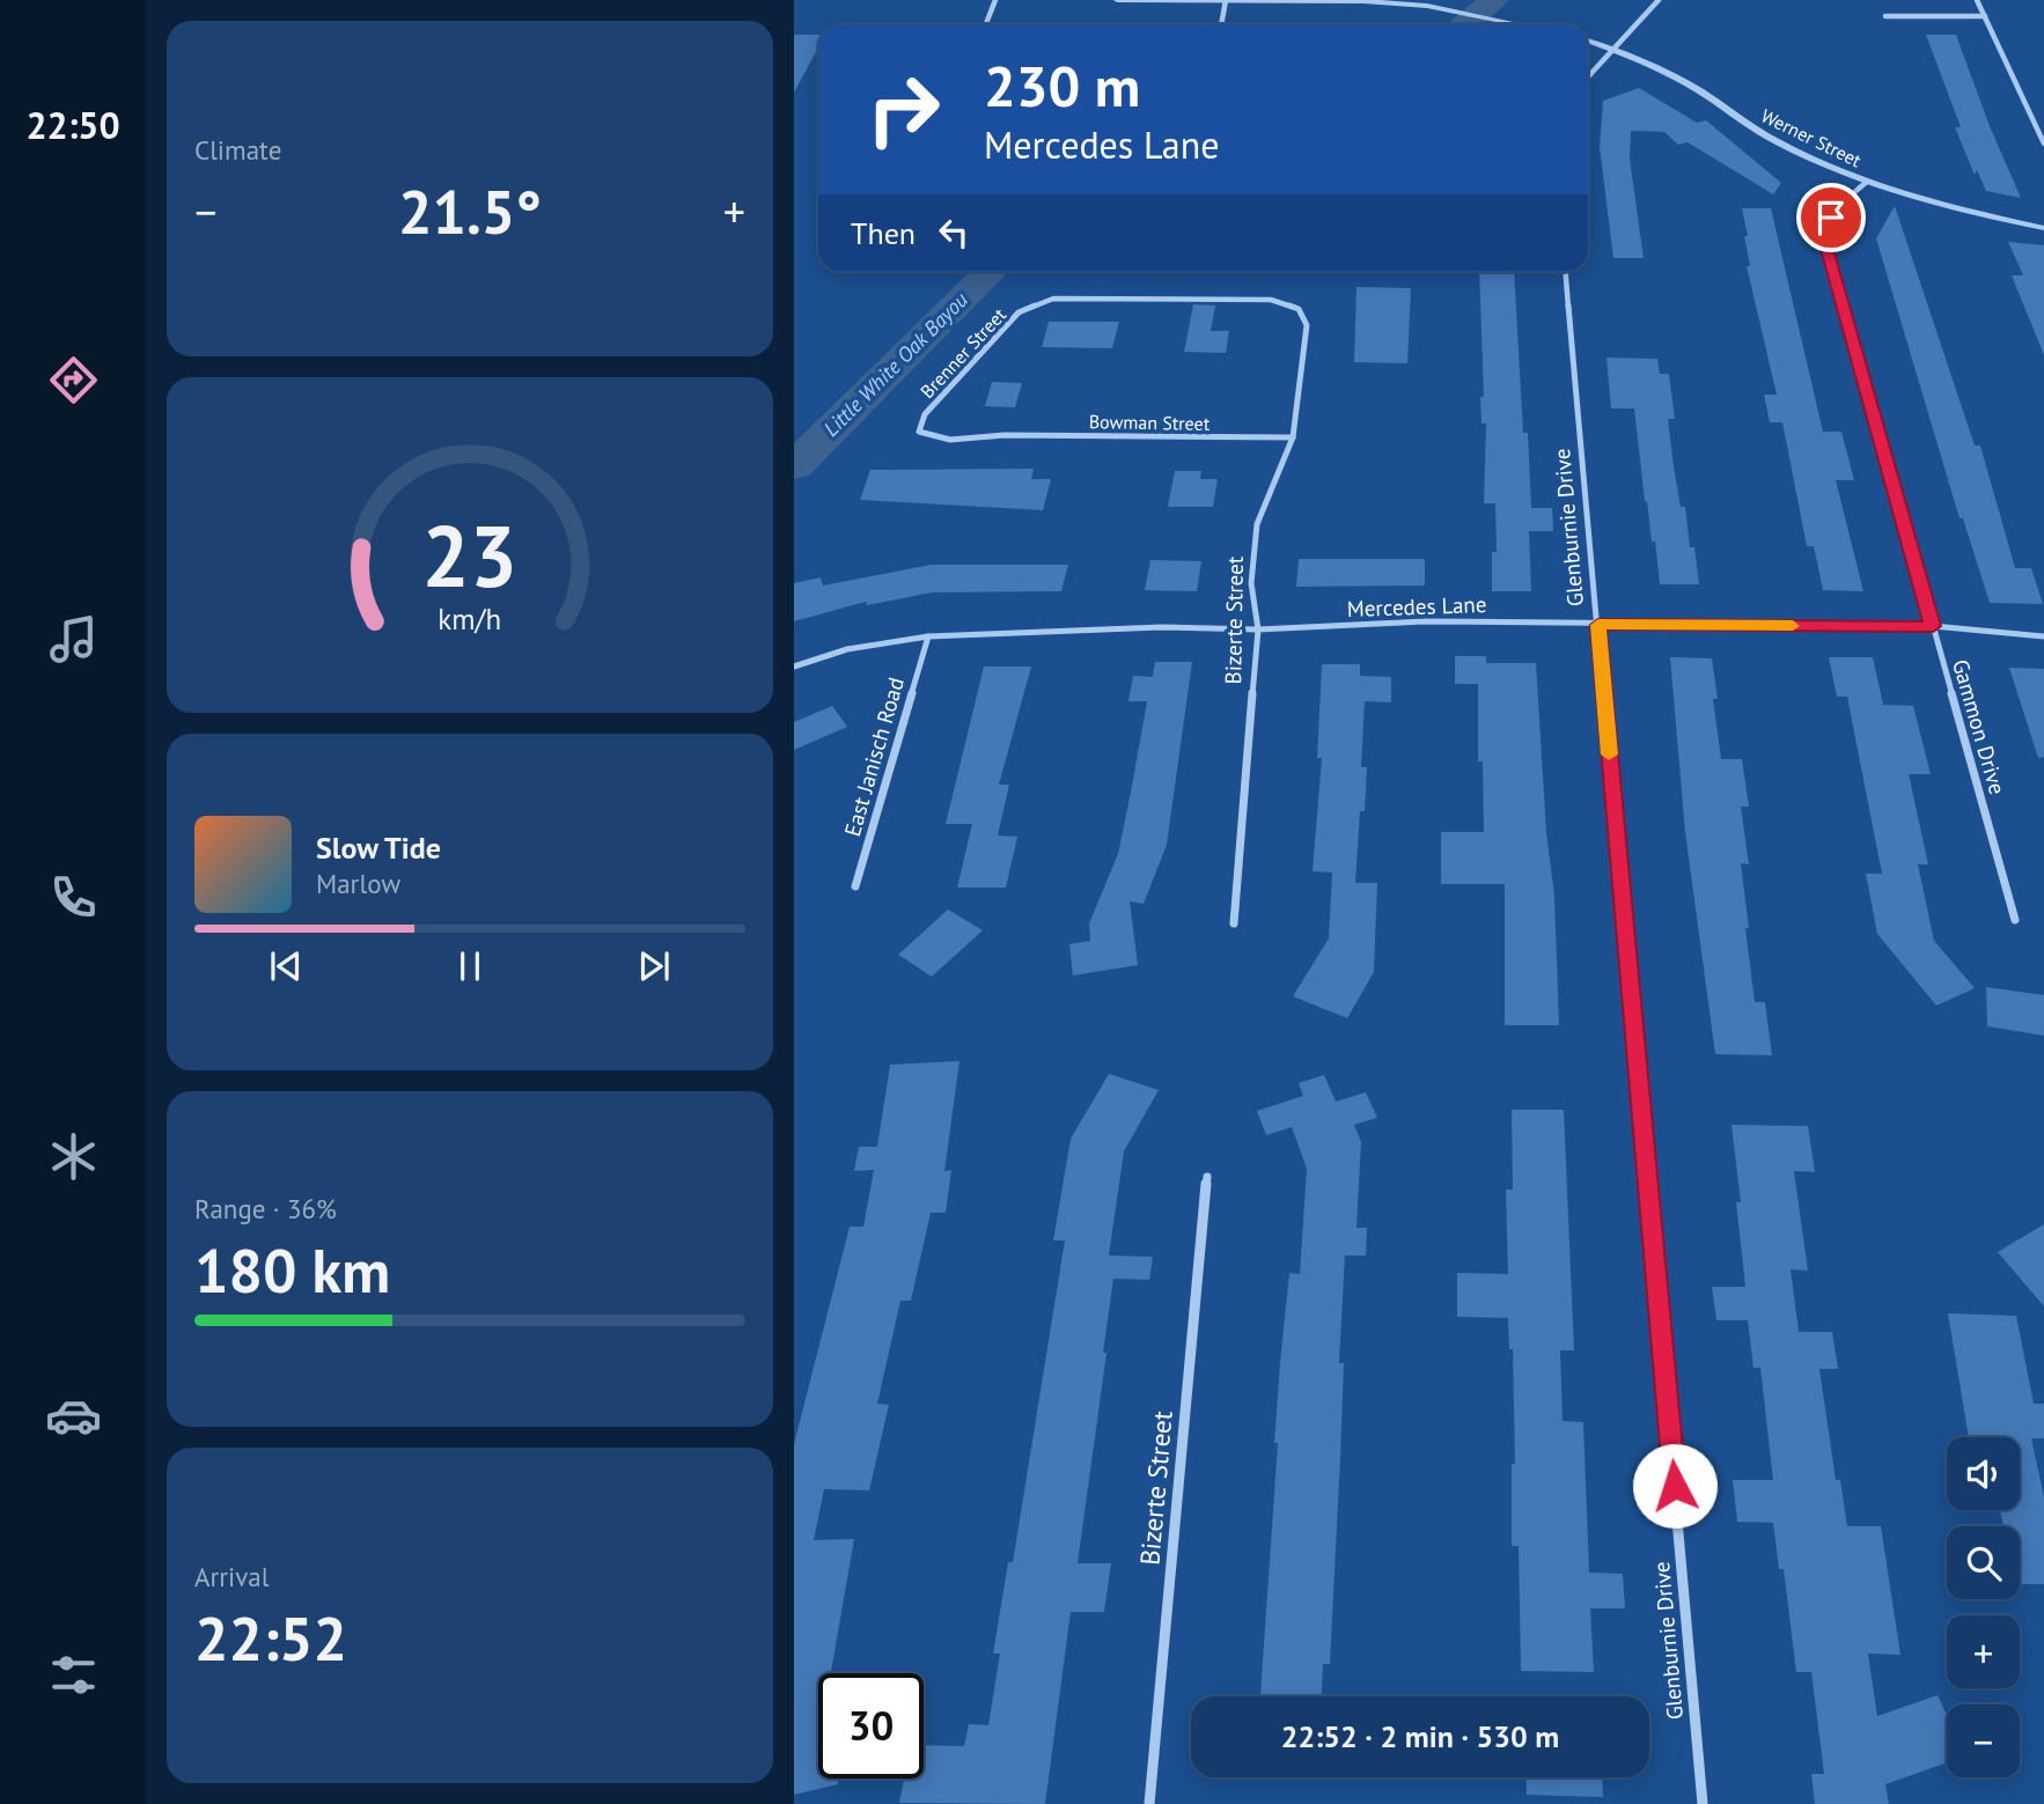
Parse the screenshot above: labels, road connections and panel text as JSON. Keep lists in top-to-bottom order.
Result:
{
  "streets": {
    "street": [
      "Werner Street",
      "Brenner Street",
      "Bowman Street",
      "Glenburnie Drive",
      "Mercedes Lane",
      "Bizerte Street",
      "Gammon Drive",
      "East Janisch Road"
    ]
  },
  "crossings": [
    ["Werner Street", "Gammon Drive"],
    ["Brenner Street", "Bowman Street"],
    ["Brenner Street", "Bizerte Street"],
    ["Bowman Street", "Bizerte Street"],
    ["Glenburnie Drive", "Mercedes Lane"],
    ["Mercedes Lane", "Bizerte Street"],
    ["Mercedes Lane", "Gammon Drive"],
    ["Mercedes Lane", "East Janisch Road"]
  ],
  "water": ["Little White Oak Bayou"],
  "page": {
    "tabs": "22:50",
    "tile": [
      "Climate",
      ["Range · 36%", "180 km"],
      ["Arrival", "22:52"]
    ],
    "turn": ["230 m", "Mercedes Lane"],
    "heat": ["−", "21.5°", "+"],
    "then": "Then",
    "song": ["Slow Tide", "Marlow"],
    "map_buttons": ["+", "−"],
    "limit": "30",
    "trip": "22:52 · 2 min · 530 m",
    "gauge": ["23", "km/h"]
  }
}
